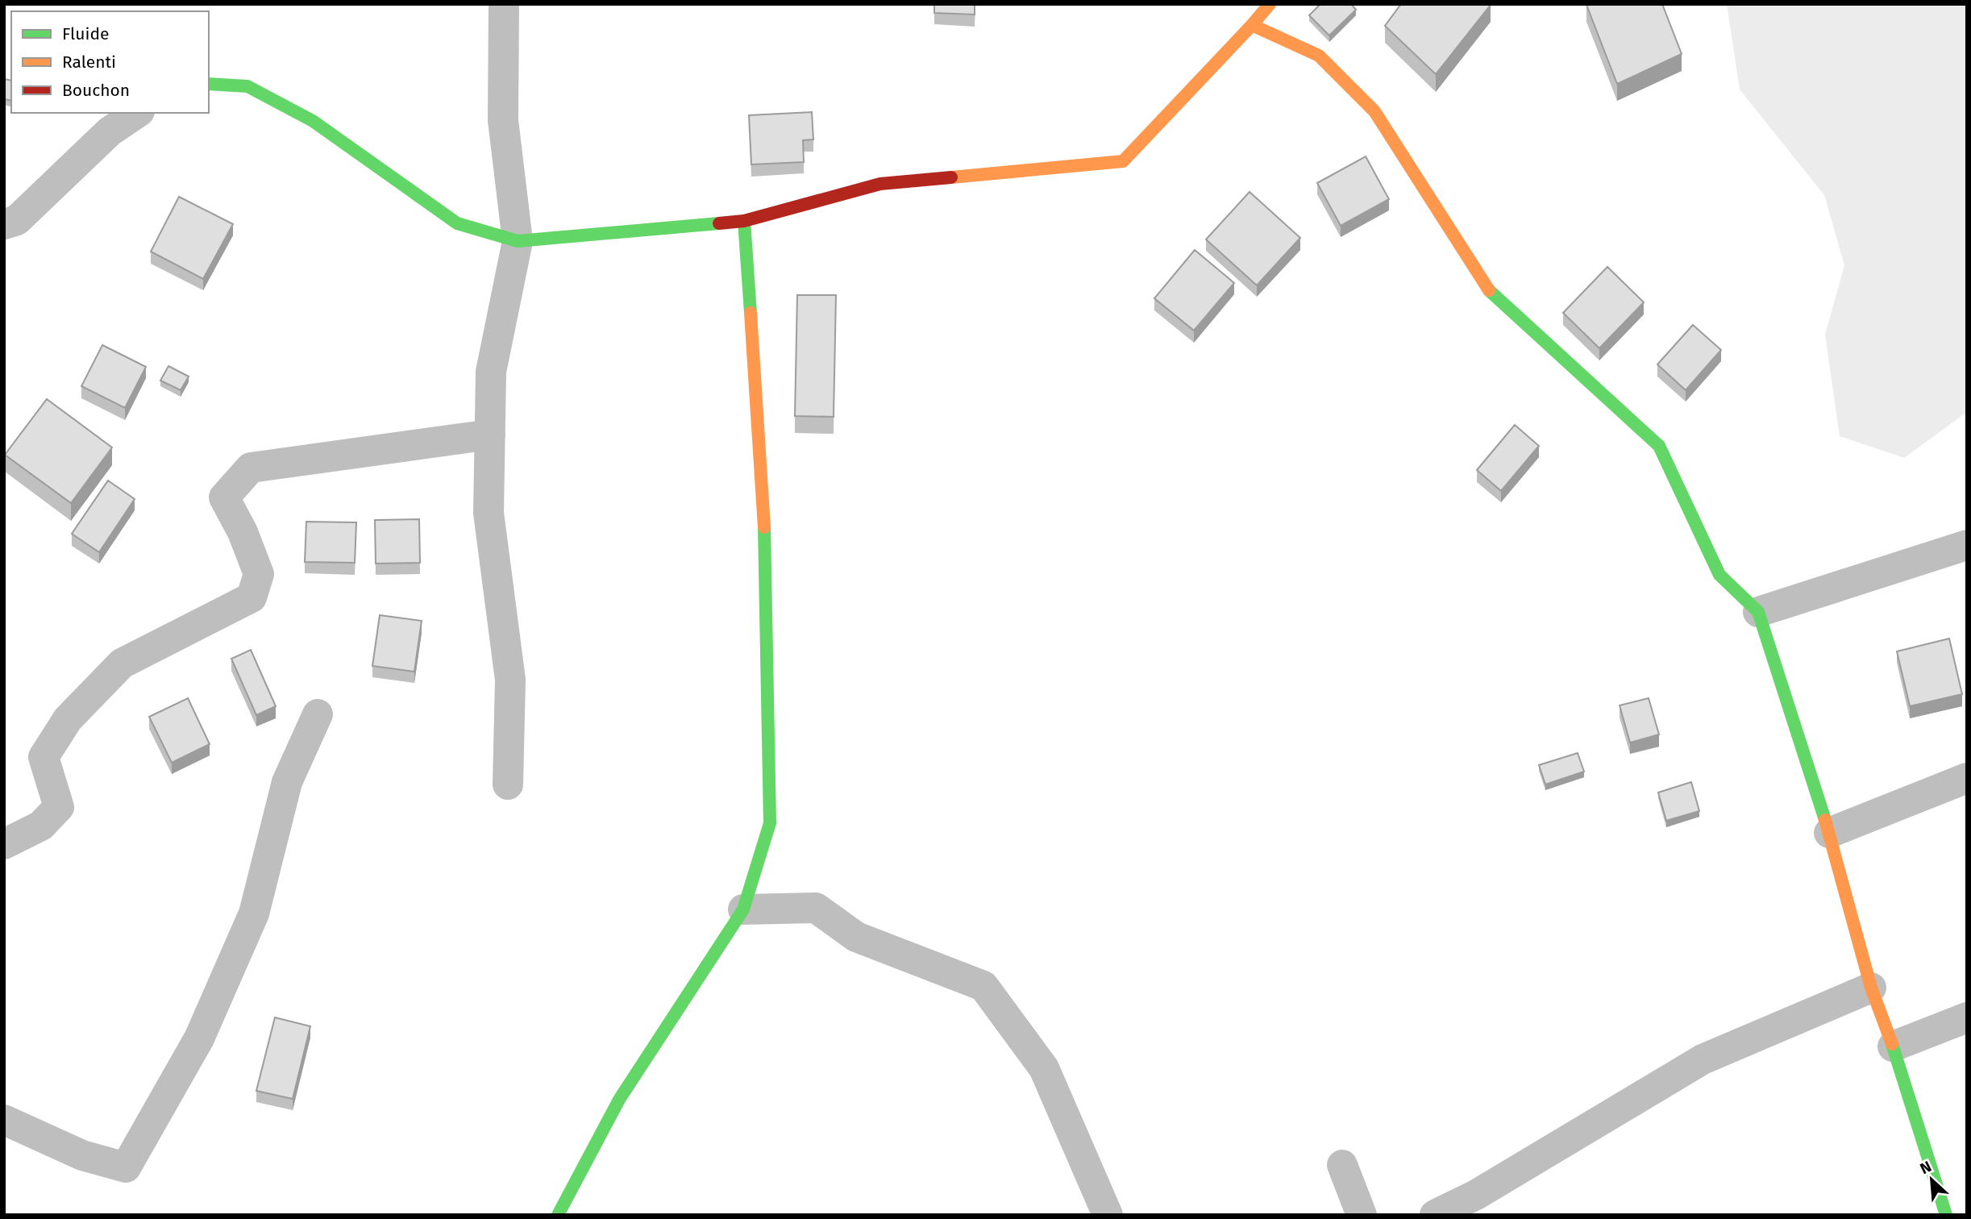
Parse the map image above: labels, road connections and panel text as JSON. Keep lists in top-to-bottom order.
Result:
{
  "legend": ["Fluide", "Ralenti", "Bouchon"],
  "north": "top left"
}
